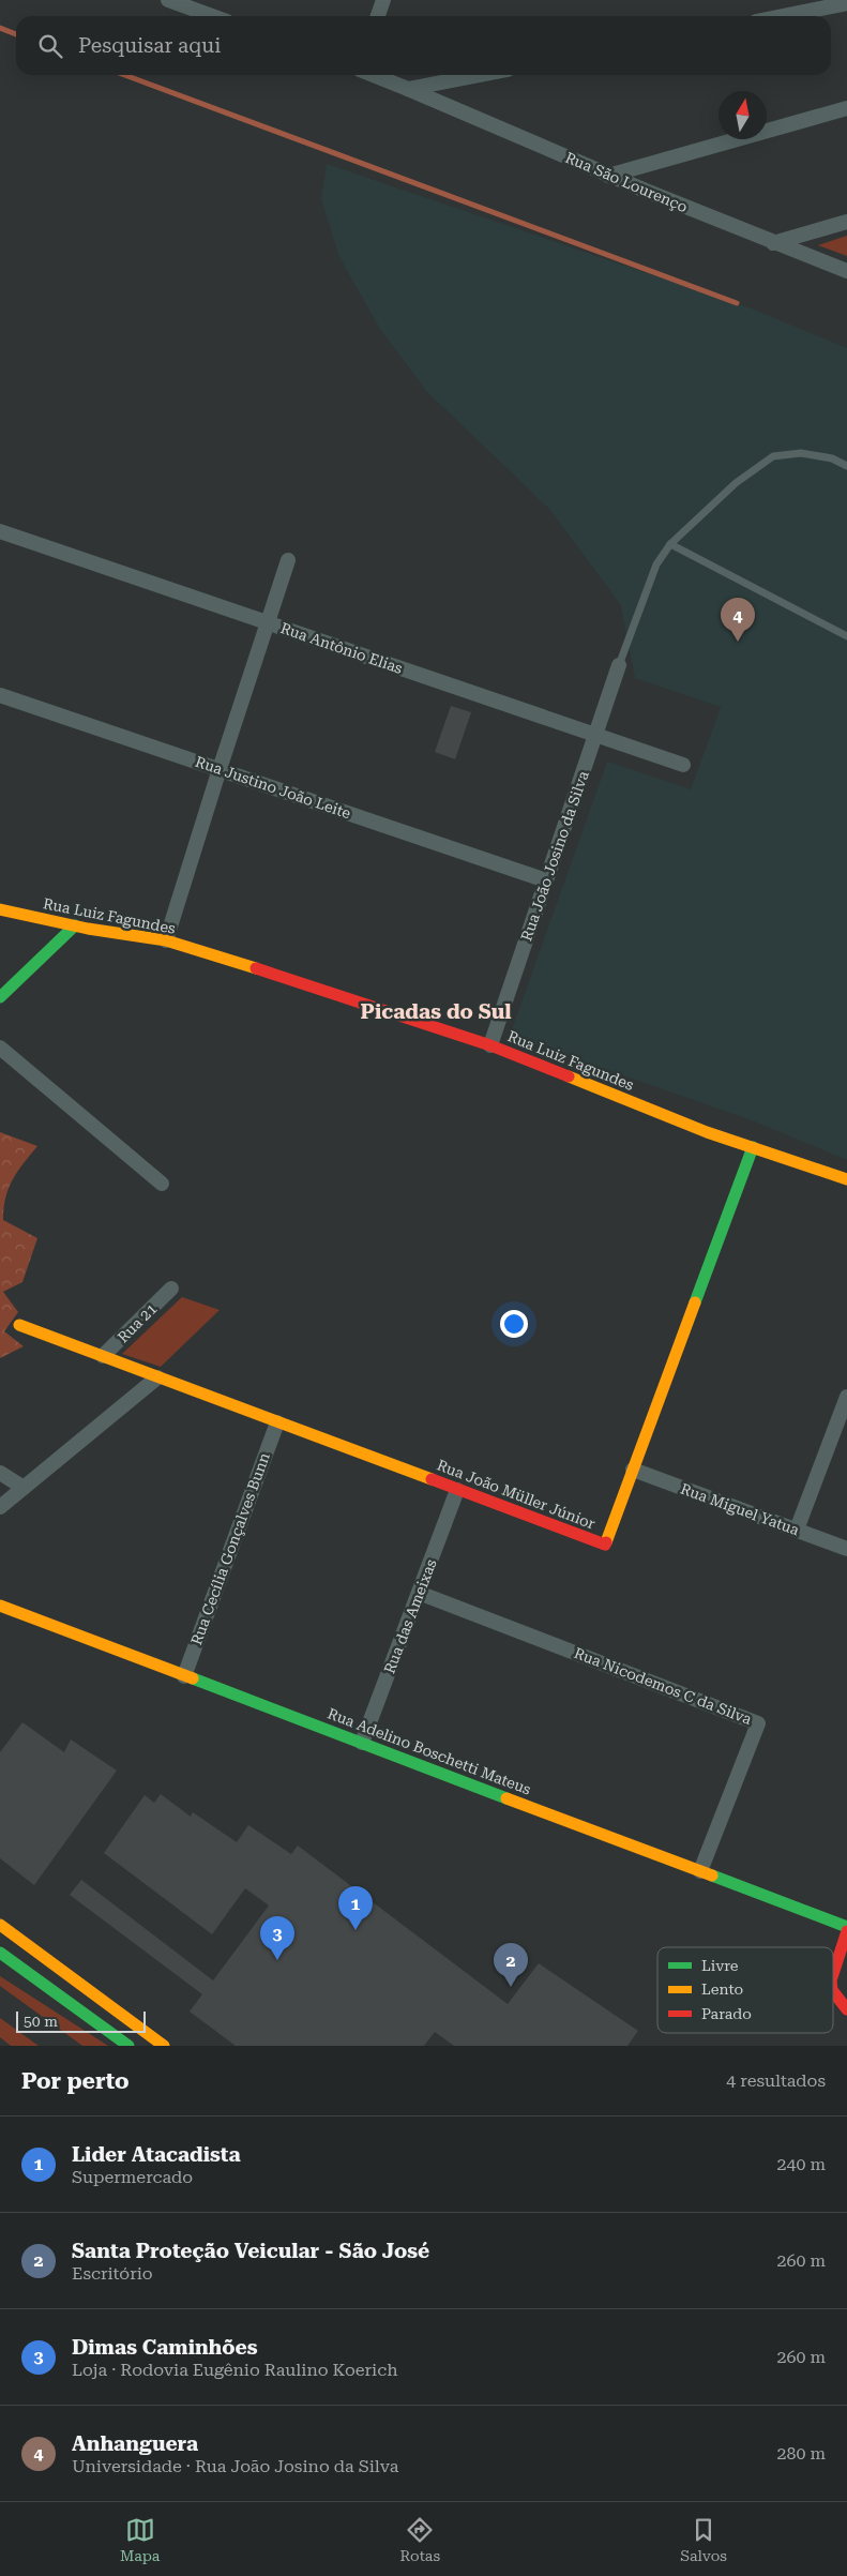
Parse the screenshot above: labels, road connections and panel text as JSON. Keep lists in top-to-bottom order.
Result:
{
  "streets": {
    "street": [
      "Rua São Lourenço",
      "Rua Antônio Elias",
      "Rua Justino João Leite",
      "Rua João Josino da Silva",
      "Rua Luiz Fagundes",
      "Rua 21",
      "Rua João Müller Júnior",
      "Rua Miguel Yatua",
      "Rua Cecília Gonçalves Bunn",
      "Rua das Ameixas",
      "Rua Nicodemos C da Silva",
      "Rua Adelino Boschetti Mateus"
    ]
  },
  "crossings": [
    ["Rua Antônio Elias", "Rua João Josino da Silva"],
    ["Rua Justino João Leite", "Rua João Josino da Silva"],
    ["Rua João Josino da Silva", "Rua Luiz Fagundes"],
    ["Rua Luiz Fagundes", "Rua João Müller Júnior"],
    ["Rua 21", "Rua João Müller Júnior"],
    ["Rua João Müller Júnior", "Rua Miguel Yatua"],
    ["Rua João Müller Júnior", "Rua Cecília Gonçalves Bunn"],
    ["Rua João Müller Júnior", "Rua das Ameixas"],
    ["Rua Cecília Gonçalves Bunn", "Rua Adelino Boschetti Mateus"],
    ["Rua das Ameixas", "Rua Nicodemos C da Silva"],
    ["Rua das Ameixas", "Rua Adelino Boschetti Mateus"],
    ["Rua Nicodemos C da Silva", "Rua Adelino Boschetti Mateus"]
  ],
  "districts": ["Picadas do Sul"],
  "legend": ["Livre", "Lento", "Parado"],
  "scale_bar": "50 m",
  "north": "top",
  "page": {
    "search": "Pesquisar aqui",
    "pins": [
      "4",
      "1",
      "3",
      "2"
    ],
    "scale": "50 m",
    "heading": ["Por perto", "4 resultados"],
    "list": [
      {
        "mark": "1",
        "name": "Lider Atacadista",
        "note": "Supermercado",
        "value": "240 m"
      },
      {
        "mark": "2",
        "name": "Santa Proteção Veicular - São José",
        "note": "Escritório",
        "value": "260 m"
      },
      {
        "mark": "3",
        "name": "Dimas Caminhões",
        "note": "Loja · Rodovia Eugênio Raulino Koerich",
        "value": "260 m"
      },
      {
        "mark": "4",
        "name": "Anhanguera",
        "note": "Universidade · Rua João Josino da Silva",
        "value": "280 m"
      }
    ],
    "nav": ["Mapa", "Rotas", "Salvos"]
  }
}
